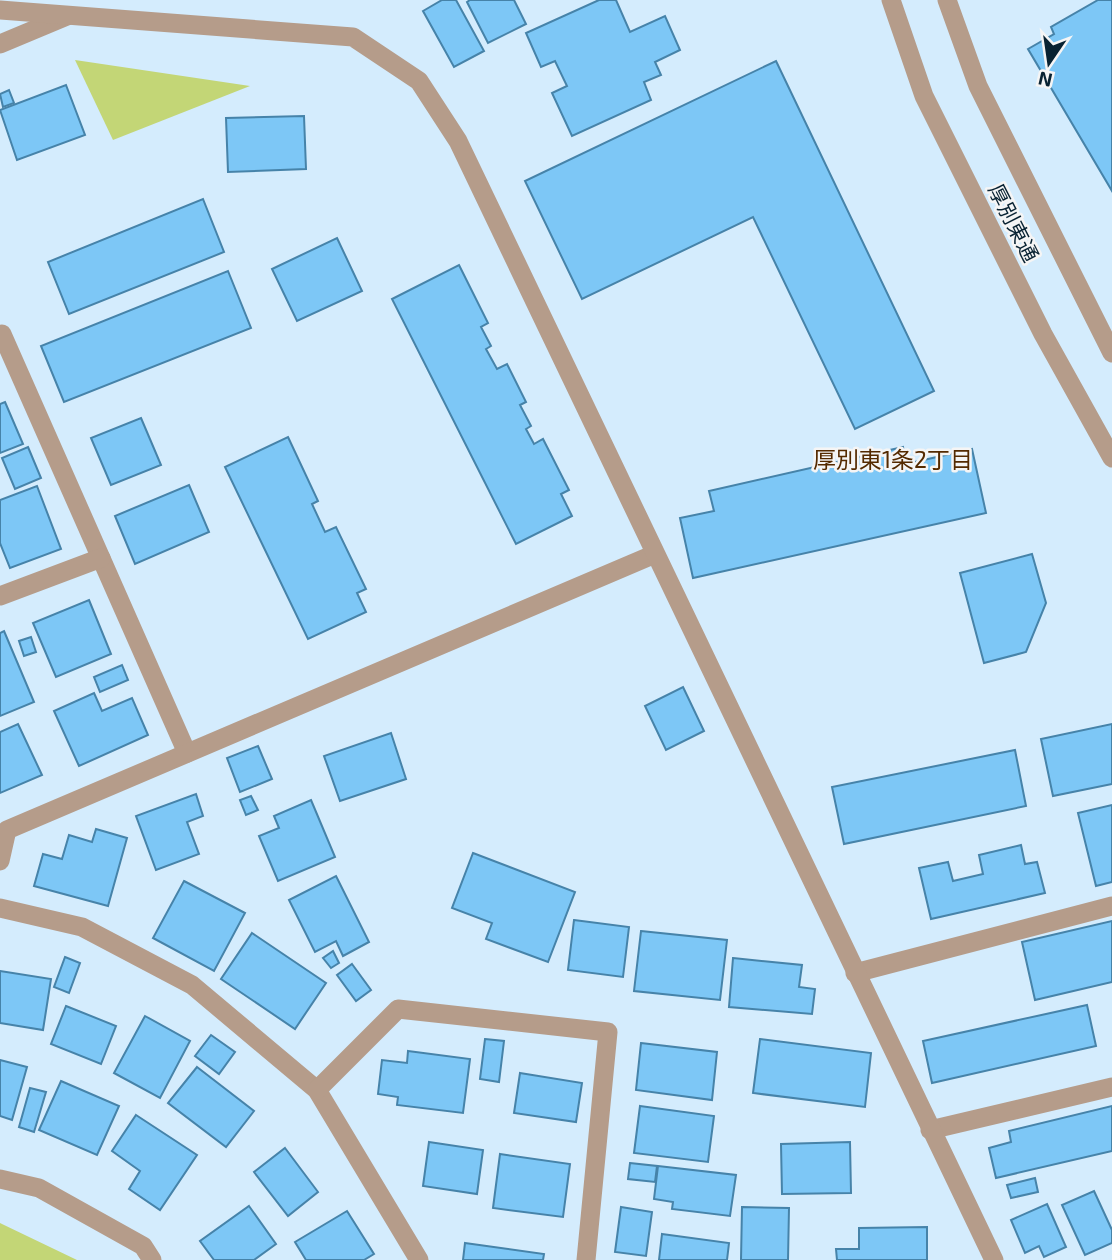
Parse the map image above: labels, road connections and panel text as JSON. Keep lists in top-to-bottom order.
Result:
{
  "streets": {
    "street": ["厚別東通"]
  },
  "districts": ["厚別東1条2丁目"],
  "north": "bottom"
}
